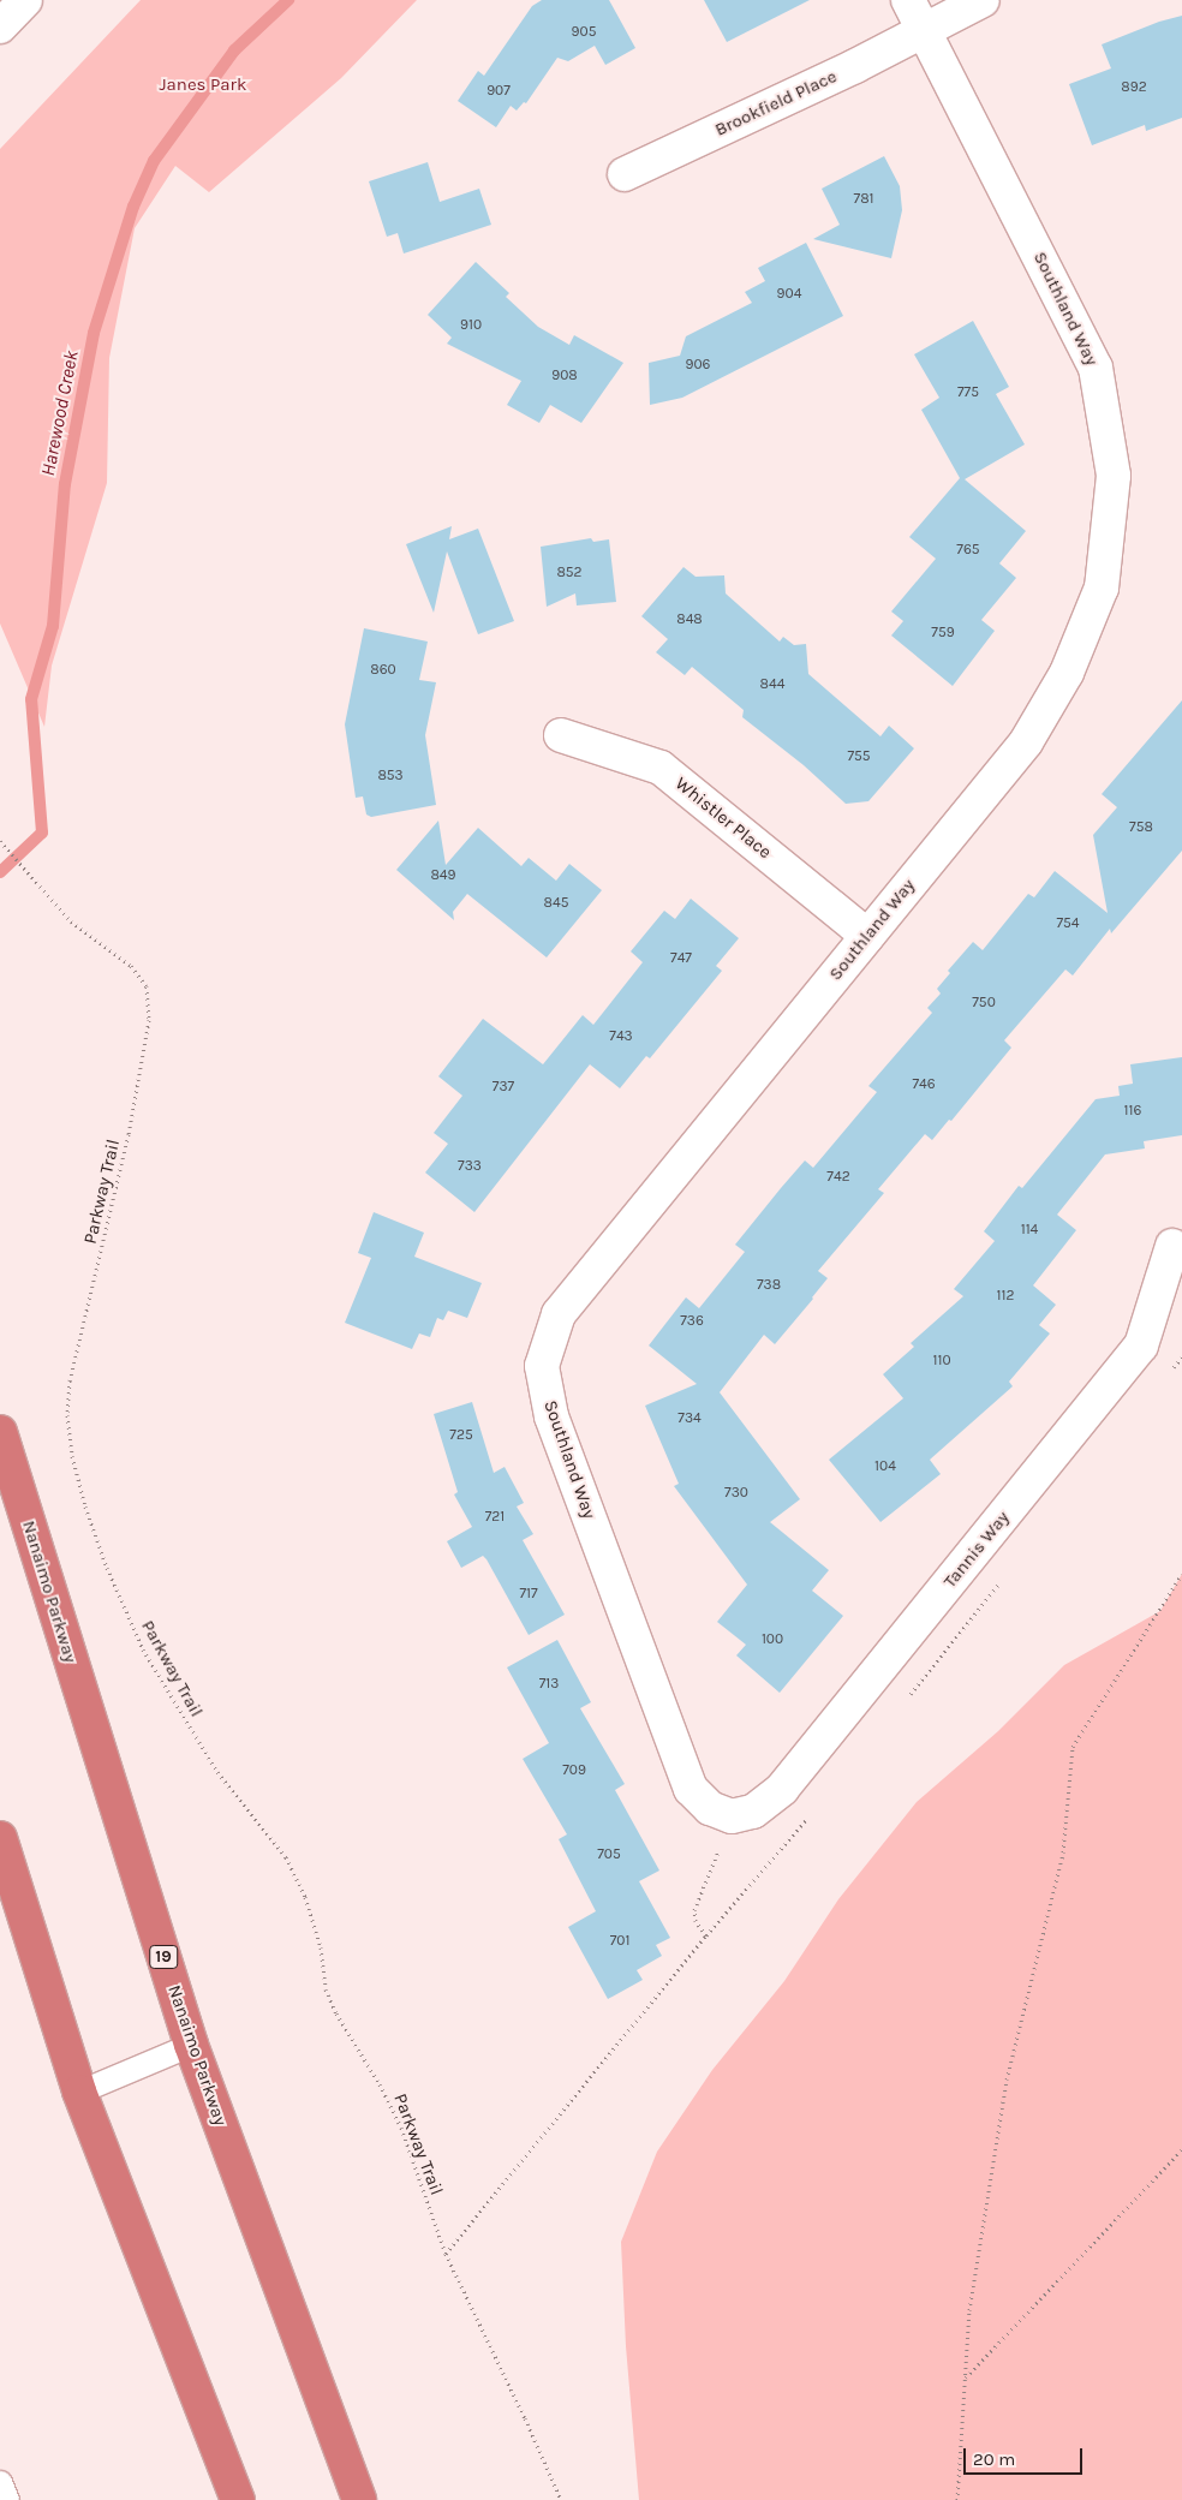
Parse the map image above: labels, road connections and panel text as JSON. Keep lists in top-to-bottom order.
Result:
{
  "streets": {
    "highway": ["Nanaimo Parkway", "19"],
    "street": [
      "Brookfield Place",
      "Southland Way",
      "Whistler Place",
      "Tannis Way"
    ],
    "path": ["Parkway Trail"]
  },
  "crossings": [
    ["Brookfield Place", "Southland Way"],
    ["Southland Way", "Whistler Place"],
    ["Southland Way", "Tannis Way"]
  ],
  "water": ["Harewood Creek"],
  "parks": ["Janes Park"],
  "house_numbers": [
    "905",
    "892",
    "907",
    "781",
    "904",
    "910",
    "906",
    "908",
    "775",
    "765",
    "852",
    "848",
    "759",
    "860",
    "844",
    "755",
    "853",
    "758",
    "849",
    "845",
    "754",
    "747",
    "750",
    "743",
    "746",
    "737",
    "116",
    "733",
    "742",
    "114",
    "738",
    "112",
    "736",
    "110",
    "734",
    "725",
    "104",
    "730",
    "721",
    "717",
    "100",
    "713",
    "709",
    "705",
    "701"
  ],
  "scale_bar": "20 m"
}
